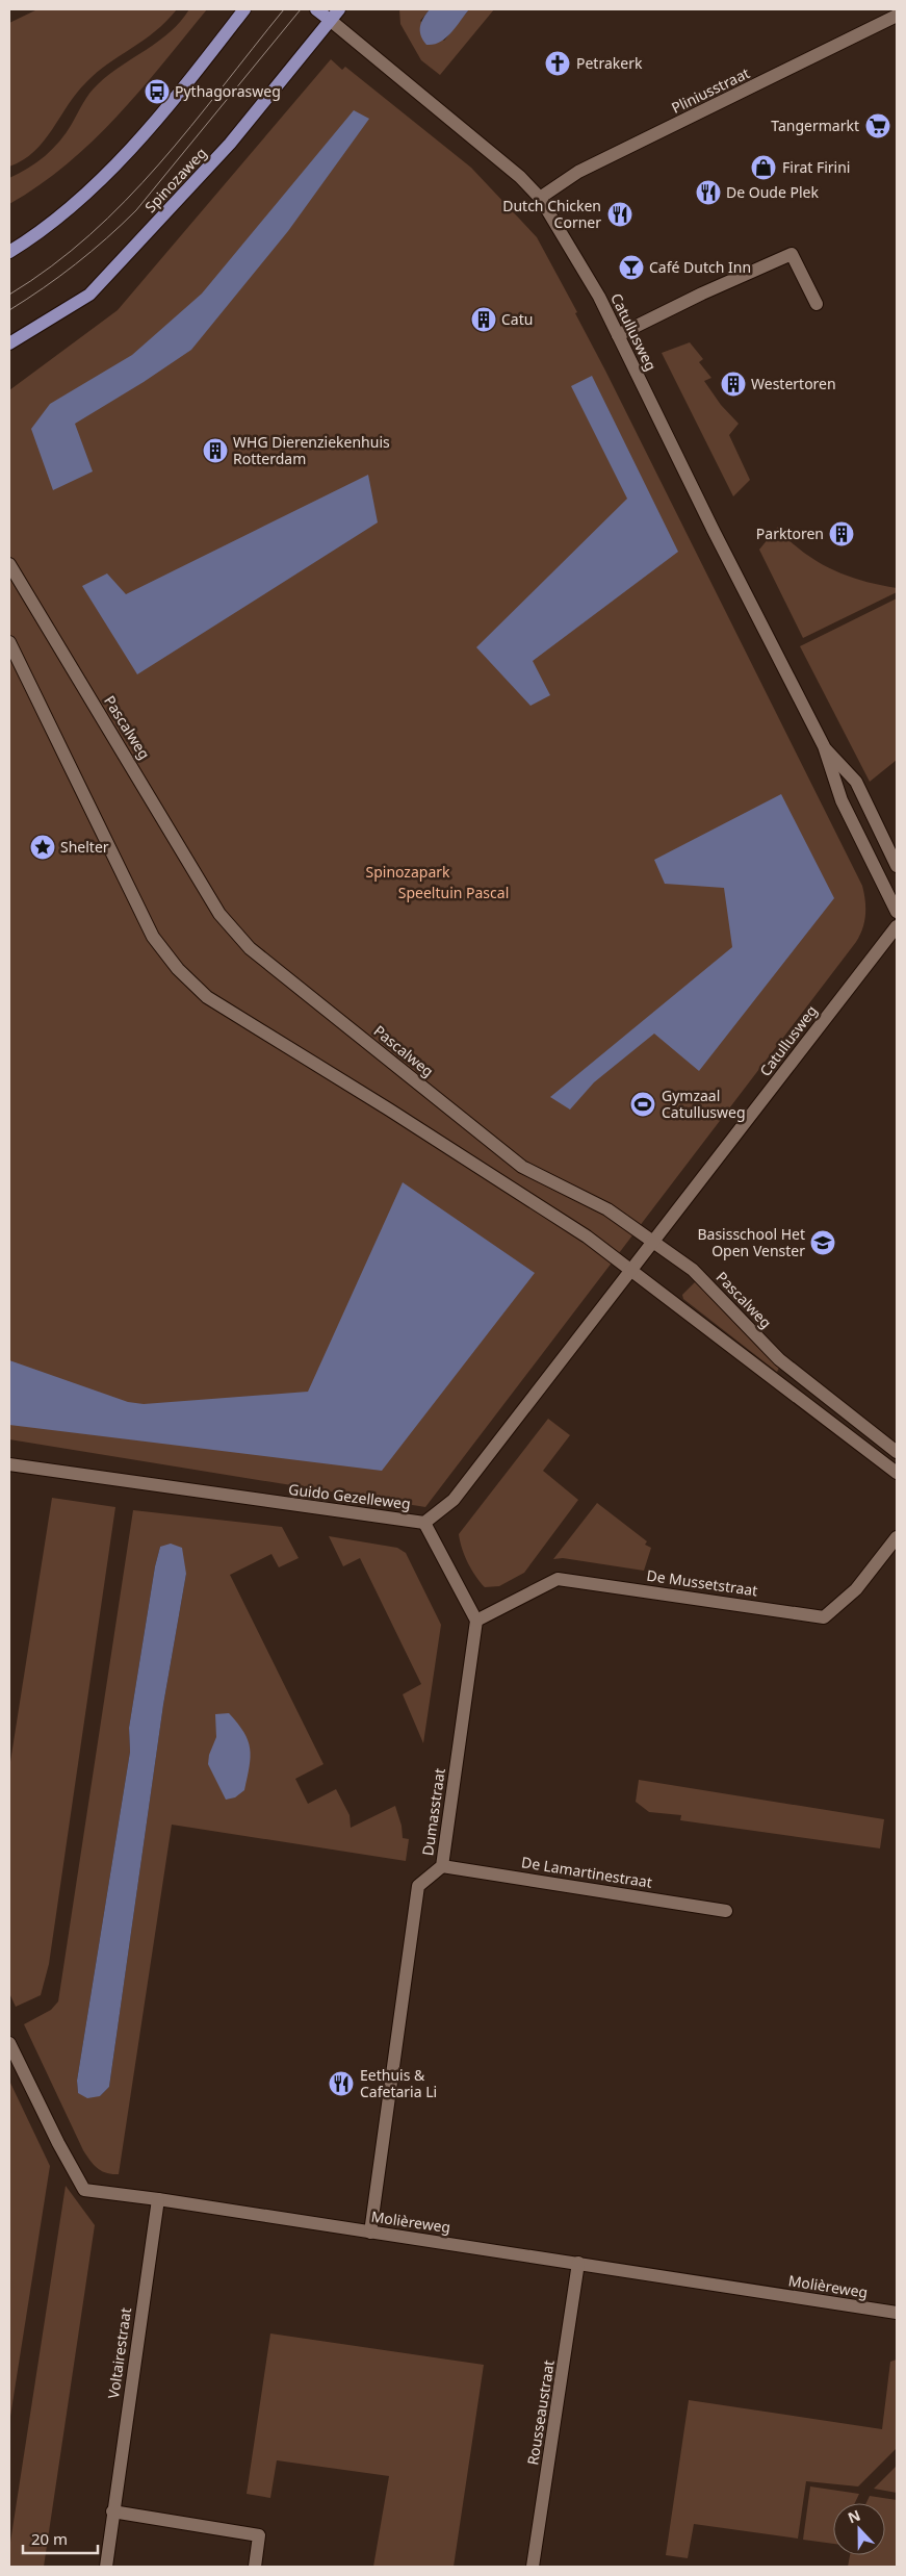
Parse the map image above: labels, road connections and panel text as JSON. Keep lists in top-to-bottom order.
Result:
{
  "streets": {
    "main road": ["Spinozaweg", "Catullusweg"],
    "street": [
      "Pliniusstraat",
      "Pascalweg",
      "Guido Gezelleweg",
      "De Mussetstraat",
      "Dumasstraat",
      "De Lamartinestraat",
      "Molièreweg",
      "Voltairestraat",
      "Rousseaustraat"
    ]
  },
  "crossings": [
    ["Pliniusstraat", "Catullusweg"],
    ["Spinozaweg", "Catullusweg"],
    ["Catullusweg", "Pascalweg"],
    ["Catullusweg", "Guido Gezelleweg"],
    ["Pascalweg", "Guido Gezelleweg"],
    ["De Mussetstraat", "Dumasstraat"],
    ["Dumasstraat", "De Lamartinestraat"],
    ["Dumasstraat", "Molièreweg"],
    ["Molièreweg", "Voltairestraat"],
    ["Molièreweg", "Rousseaustraat"]
  ],
  "parks": ["Spinozapark", "Speeltuin Pascal"],
  "places": {
    "church": ["Petrakerk"],
    "bus stop": ["Pythagorasweg"],
    "supermarket": ["Tangermarkt"],
    "shop": ["Firat Firini"],
    "restaurant": ["De Oude Plek", "Dutch Chicken Corner", "Eethuis & Cafetaria Li"],
    "bar": ["Café Dutch Inn"],
    "building": [
      "Catu",
      "Westertoren",
      "WHG Dierenziekenhuis Rotterdam",
      "Parktoren"
    ],
    "place": ["Shelter"],
    "sports": ["Gymzaal Catullusweg"],
    "school or university": ["Basisschool Het Open Venster"]
  },
  "scale_bar": "20 m",
  "north": "top"
}
